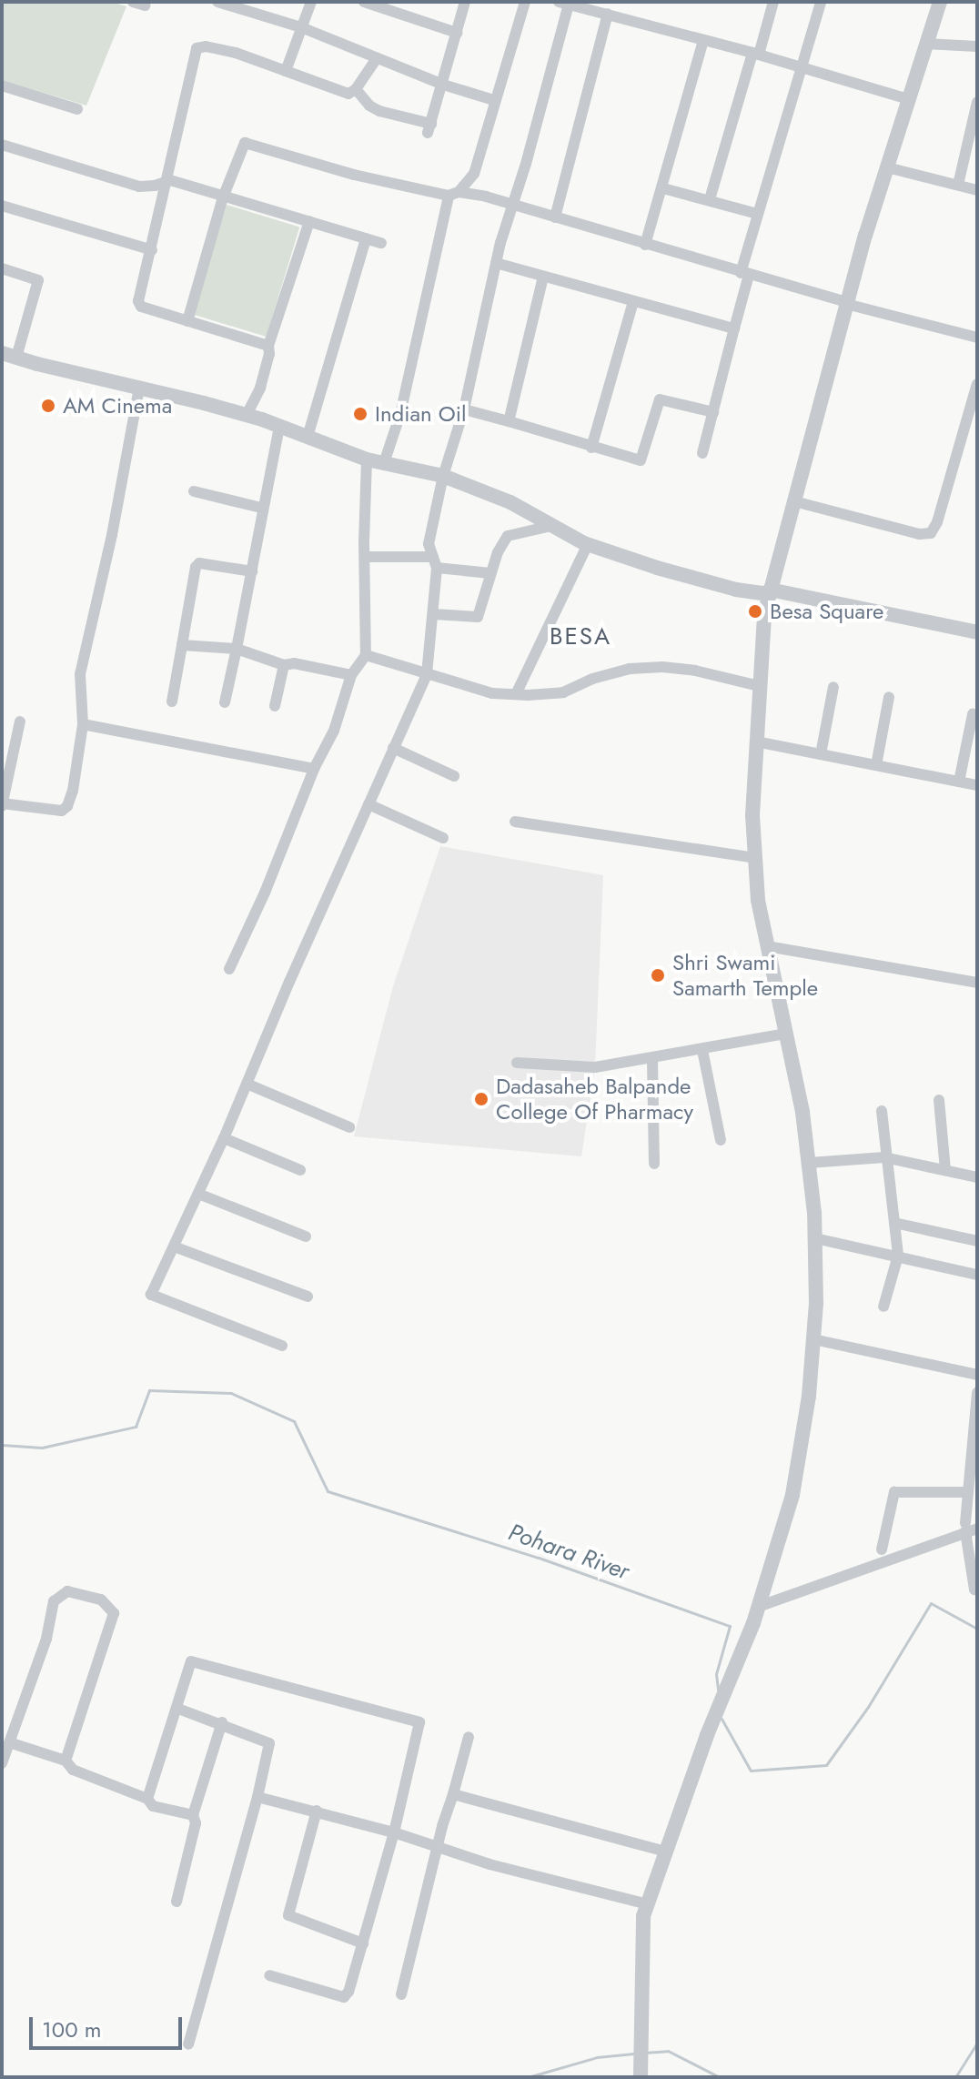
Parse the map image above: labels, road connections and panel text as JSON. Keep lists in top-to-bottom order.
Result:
{
  "districts": ["BESA"],
  "water": ["Pohara River"],
  "places": [
    "AM Cinema",
    "Indian Oil",
    "Besa Square",
    "Shri Swami Samarth Temple",
    "Dadasaheb Balpande College Of Pharmacy"
  ],
  "scale_bar": "100 m"
}
